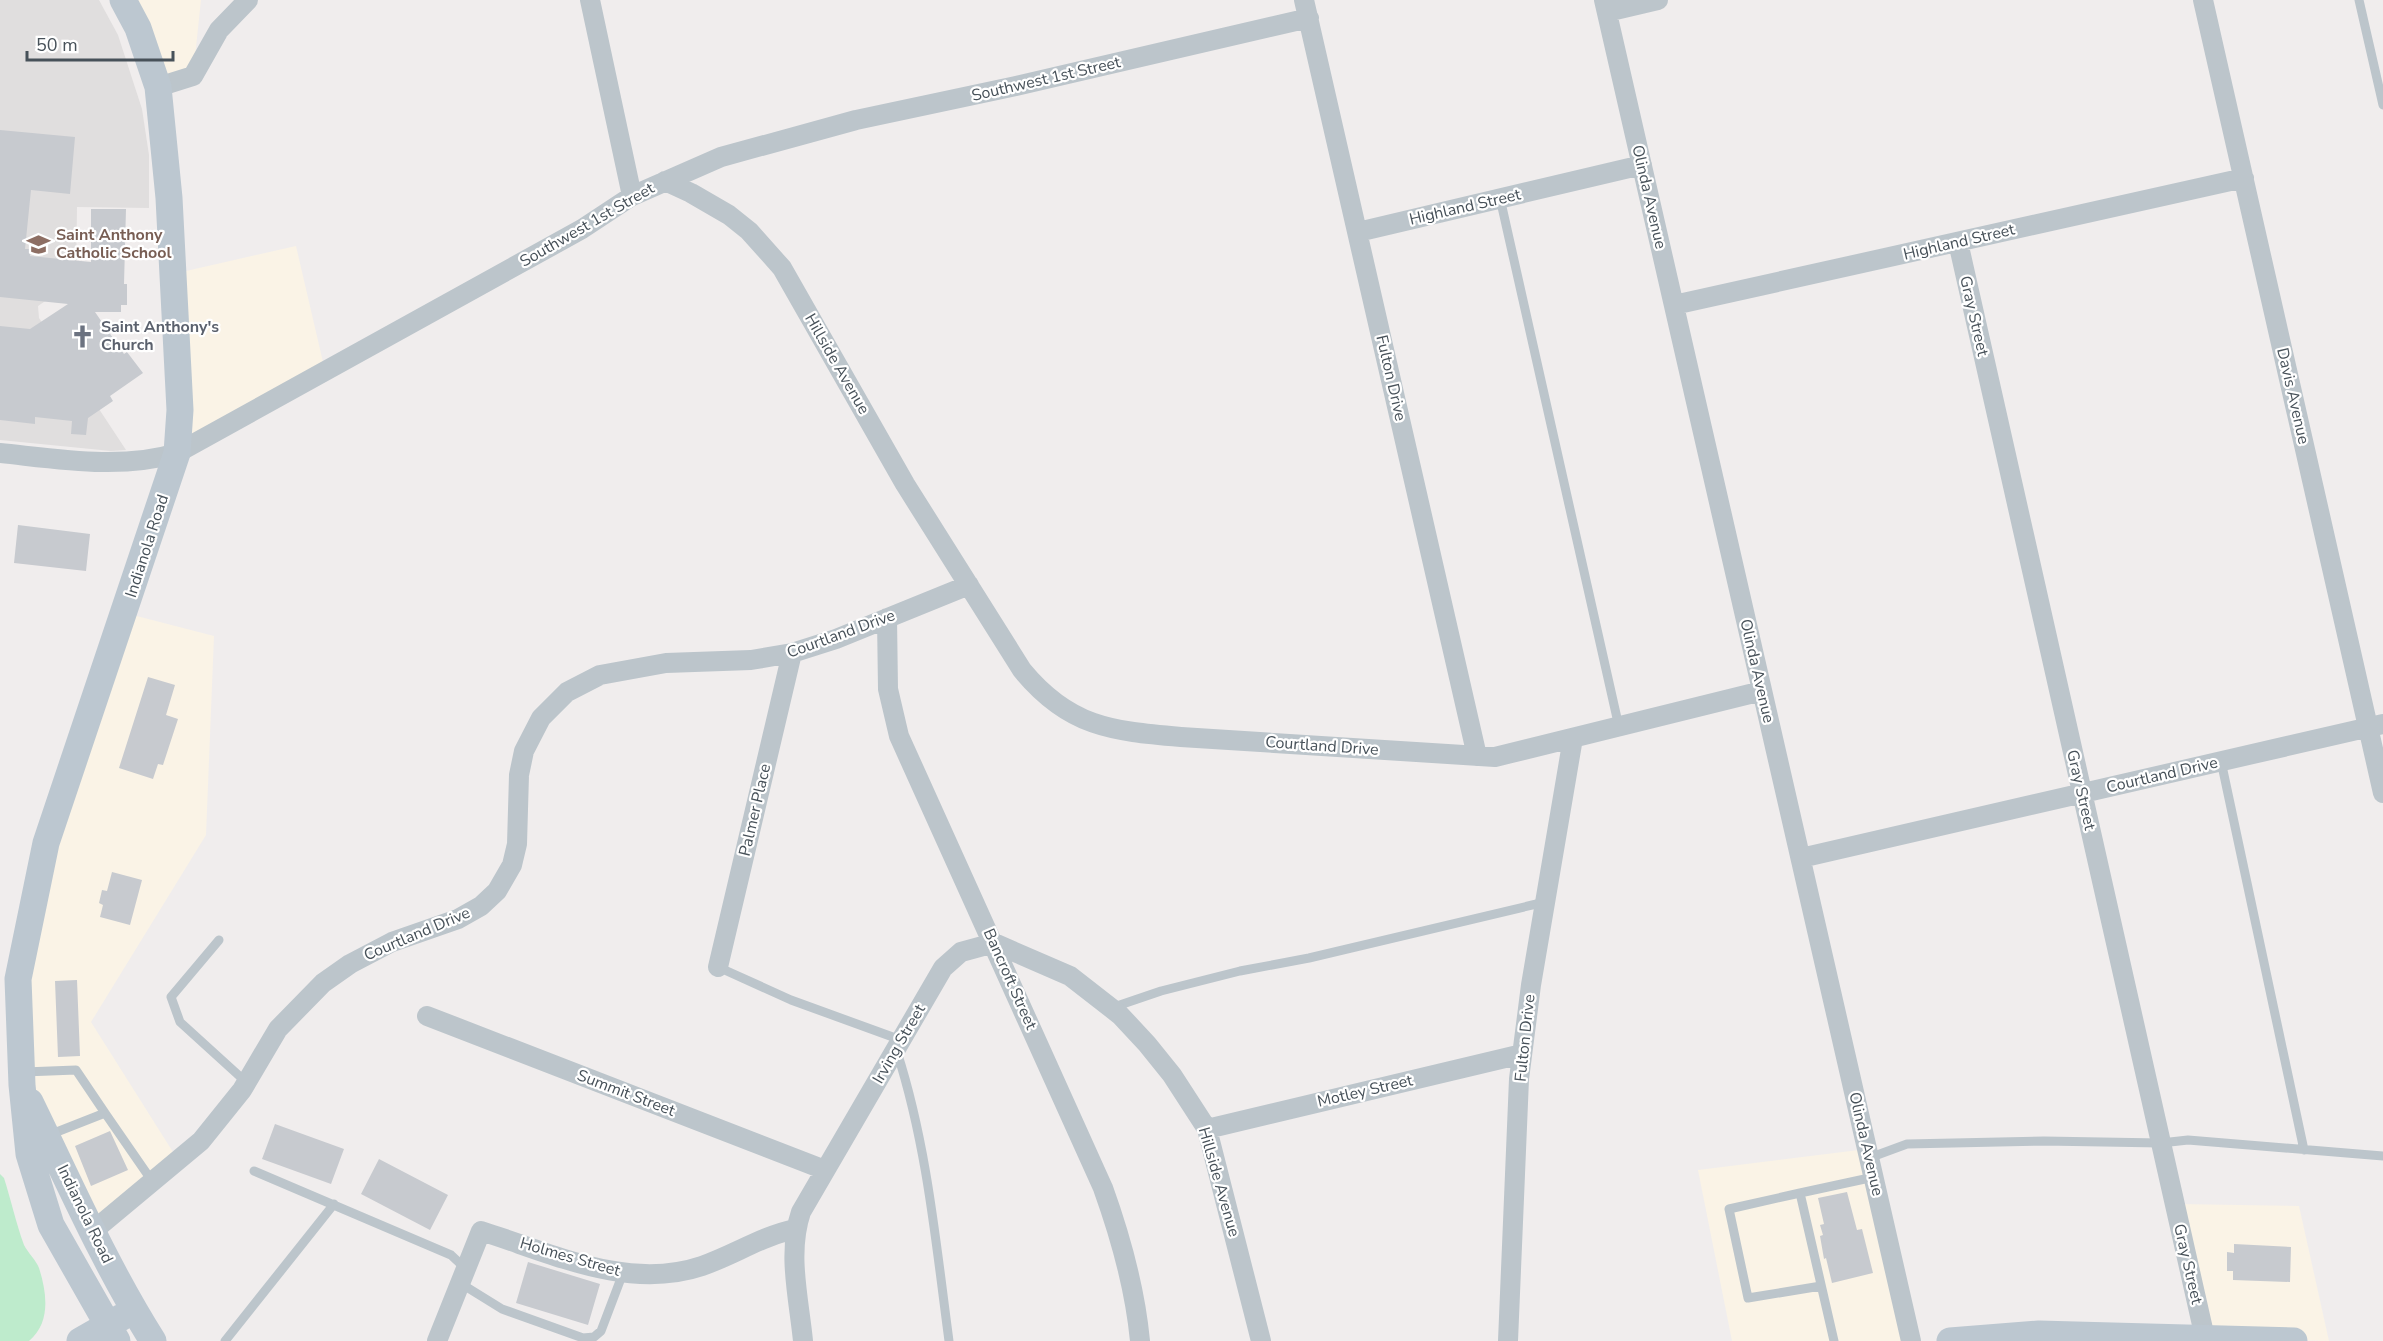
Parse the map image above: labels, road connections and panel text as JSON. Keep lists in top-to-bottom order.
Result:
{
  "streets": {
    "main road": ["Indianola Road"],
    "street": [
      "Southwest 1st Street",
      "Olinda Avenue",
      "Highland Street",
      "Gray Street",
      "Hillside Avenue",
      "Fulton Drive",
      "Davis Avenue",
      "Courtland Drive",
      "Palmer Place",
      "Bancroft Street",
      "Irving Street",
      "Motley Street",
      "Summit Street",
      "Holmes Street"
    ]
  },
  "crossings": [
    ["Southwest 1st Street", "Hillside Avenue"],
    ["Southwest 1st Street", "Fulton Drive"],
    ["Southwest 1st Street", "Indianola Road"],
    ["Olinda Avenue", "Highland Street"],
    ["Olinda Avenue", "Courtland Drive"],
    ["Highland Street", "Gray Street"],
    ["Highland Street", "Fulton Drive"],
    ["Highland Street", "Davis Avenue"],
    ["Gray Street", "Courtland Drive"],
    ["Hillside Avenue", "Courtland Drive"],
    ["Hillside Avenue", "Bancroft Street"],
    ["Hillside Avenue", "Irving Street"],
    ["Hillside Avenue", "Motley Street"],
    ["Fulton Drive", "Courtland Drive"],
    ["Fulton Drive", "Motley Street"],
    ["Davis Avenue", "Courtland Drive"],
    ["Indianola Road", "Courtland Drive"],
    ["Courtland Drive", "Palmer Place"],
    ["Courtland Drive", "Bancroft Street"],
    ["Bancroft Street", "Irving Street"],
    ["Irving Street", "Summit Street"],
    ["Irving Street", "Holmes Street"]
  ],
  "places": {
    "school or university": ["Saint Anthony Catholic School"],
    "church": ["Saint Anthony's Church"]
  },
  "scale_bar": "50 m"
}
